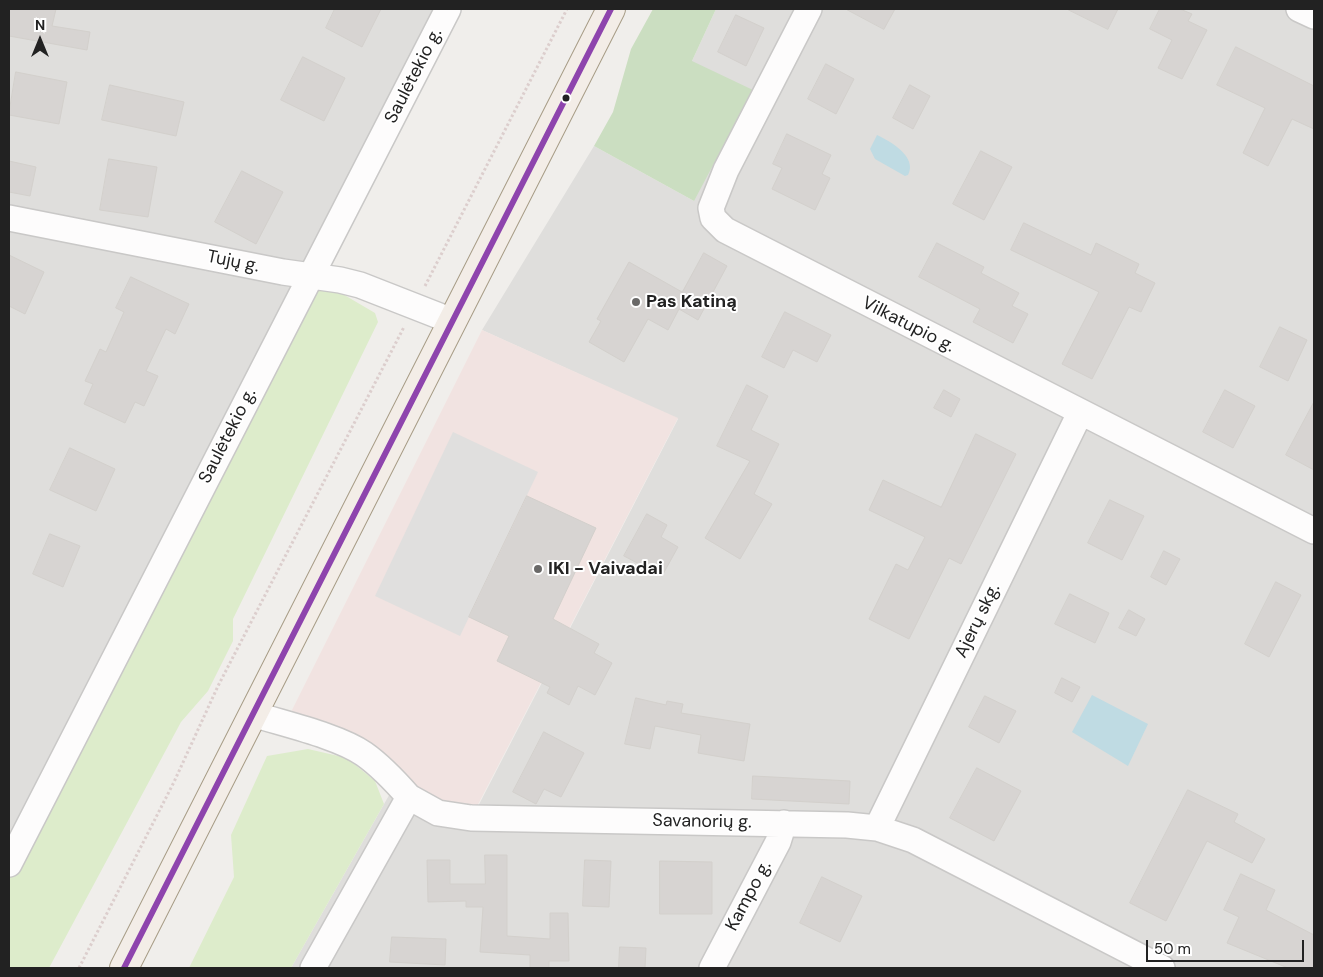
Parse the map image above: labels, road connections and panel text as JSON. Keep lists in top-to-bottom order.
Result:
{
  "streets": {
    "street": [
      "Saulėtekio g.",
      "Tujų g.",
      "Vilkatupio g.",
      "Ajerų skg.",
      "Savanorių g.",
      "Kampo g."
    ]
  },
  "crossings": [
    ["Saulėtekio g.", "Tujų g."],
    ["Vilkatupio g.", "Ajerų skg."],
    ["Ajerų skg.", "Savanorių g."],
    ["Savanorių g.", "Kampo g."]
  ],
  "places": ["Pas Katiną", "IKI - Vaivadai"],
  "scale_bar": "50 m",
  "north": "top"
}
